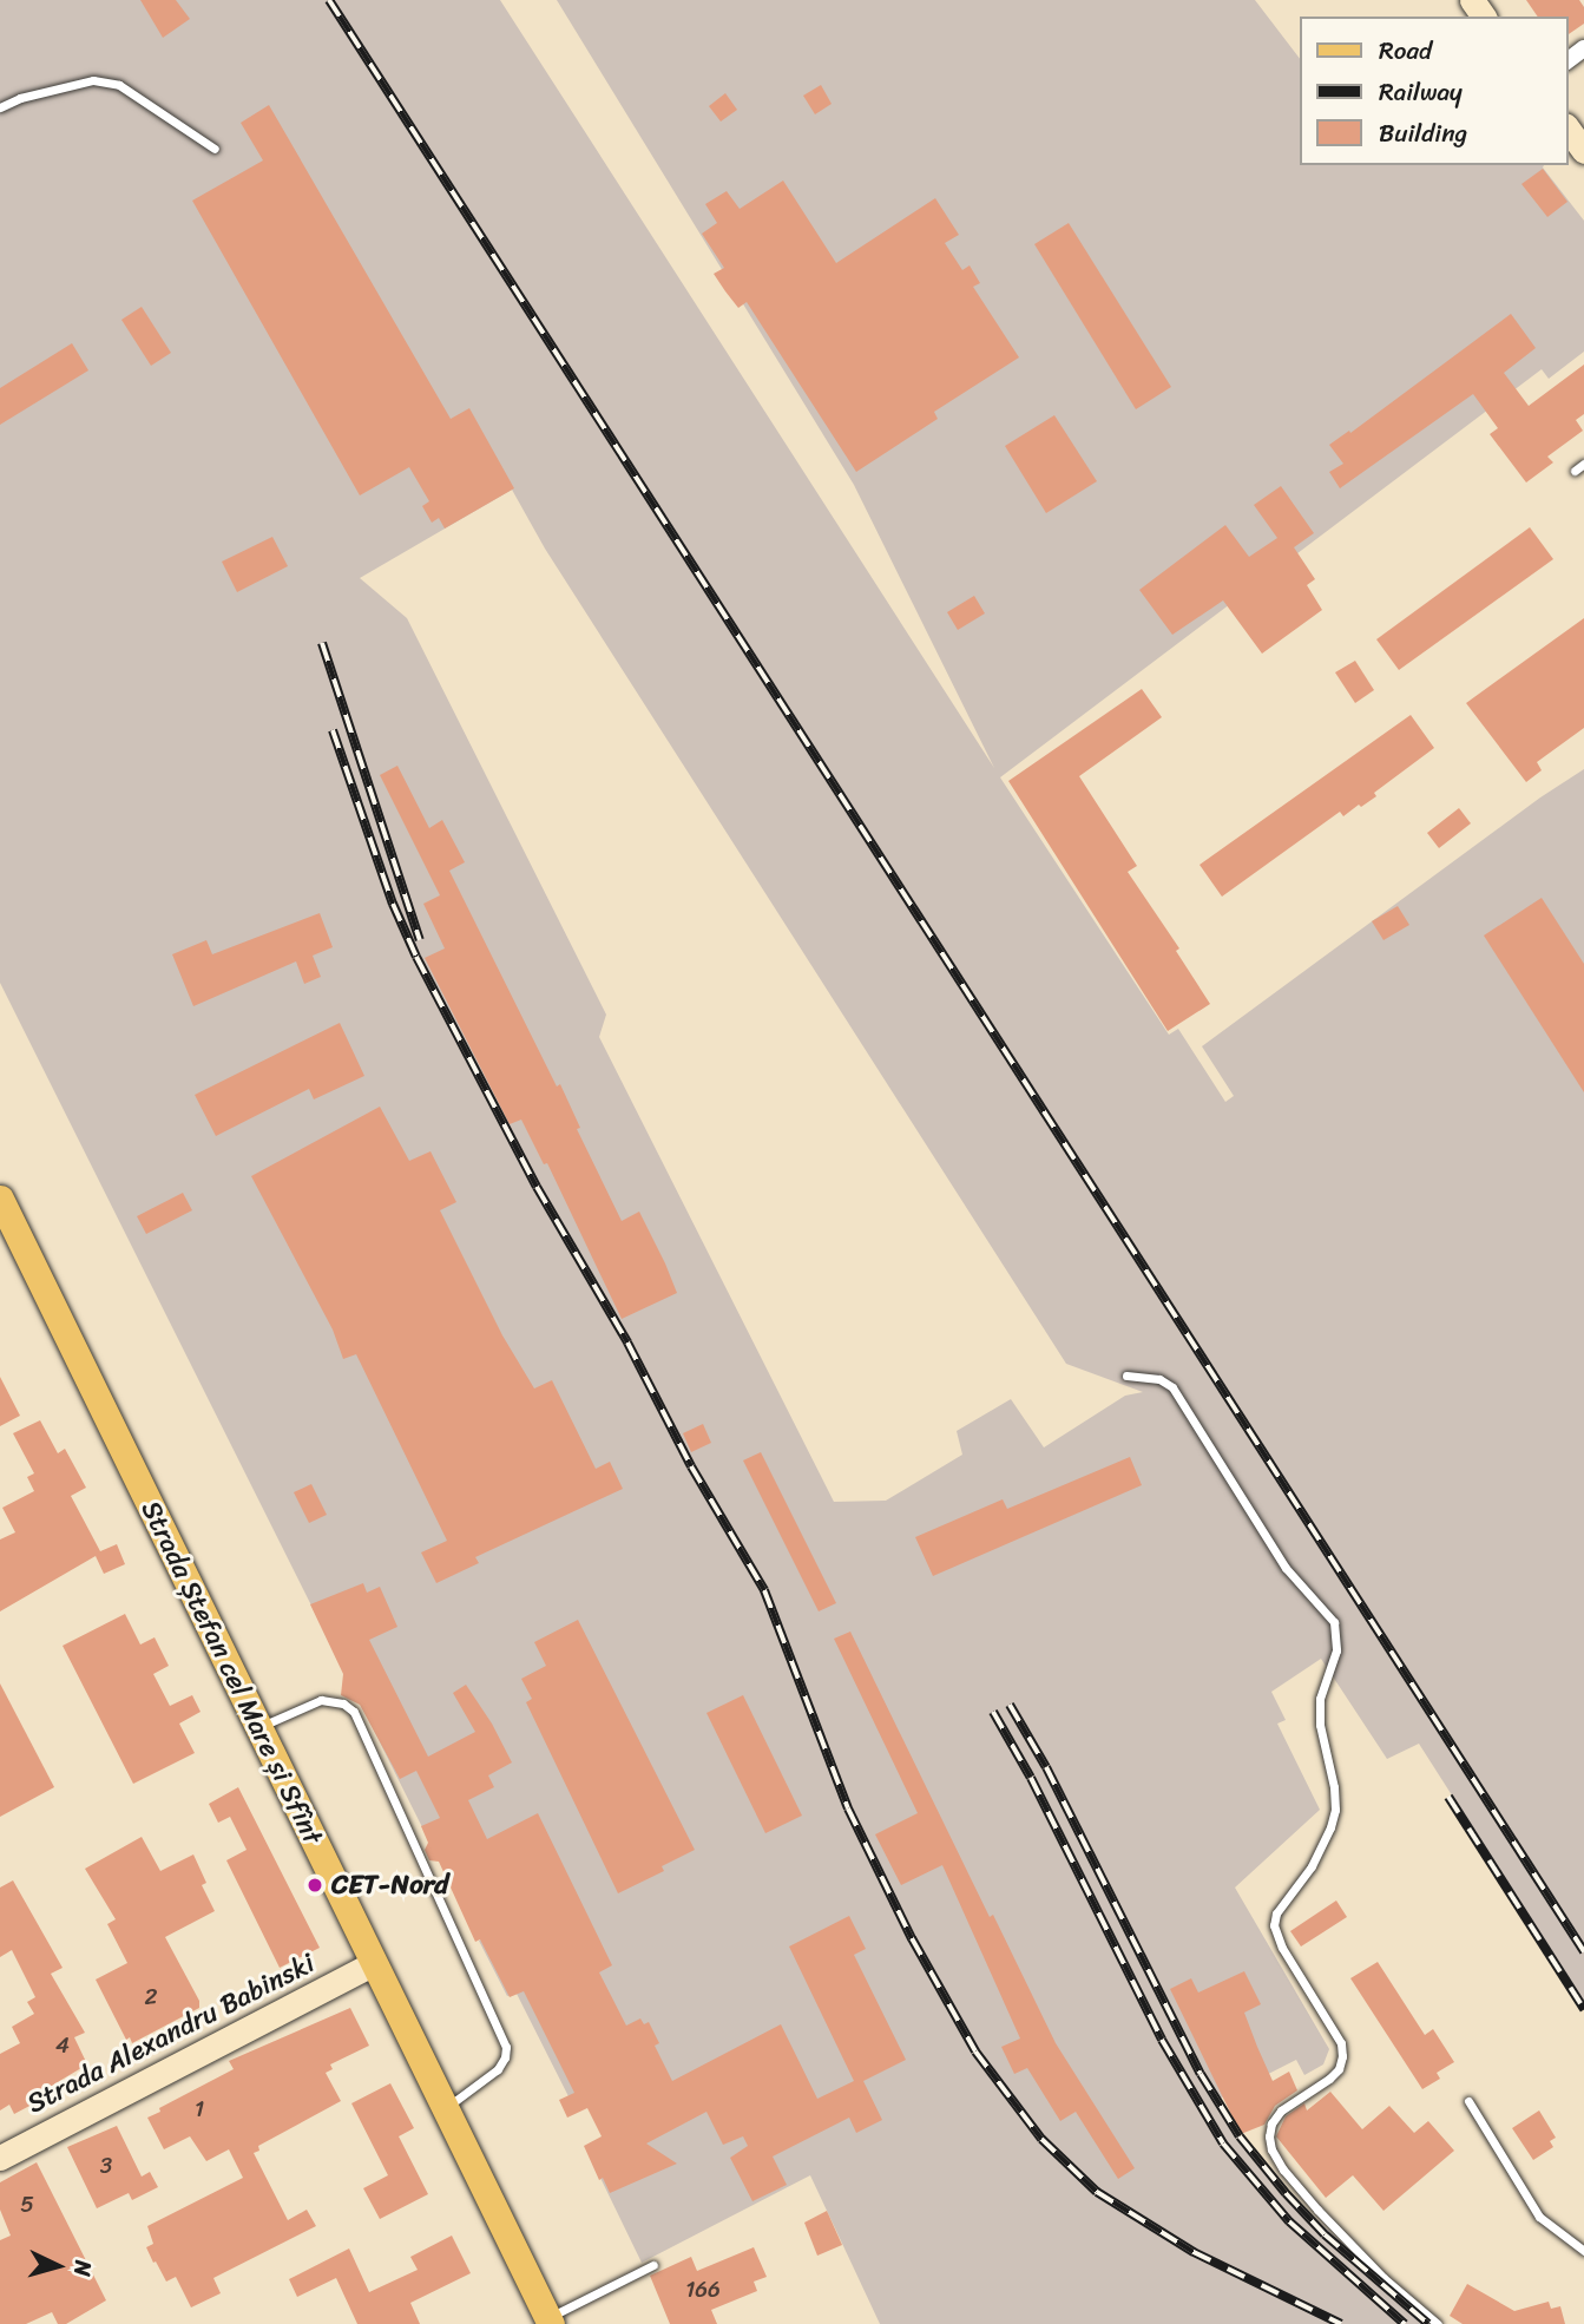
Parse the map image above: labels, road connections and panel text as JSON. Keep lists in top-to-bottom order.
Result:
{
  "streets": {
    "main road": ["Strada Ștefan cel Mare și Sfînt"],
    "street": ["Strada Alexandru Babinski"]
  },
  "crossings": [
    ["Strada Ștefan cel Mare și Sfînt", "Strada Alexandru Babinski"]
  ],
  "places": ["CET-Nord"],
  "house_numbers": [
    "2",
    "4",
    "1",
    "3",
    "5",
    "166"
  ],
  "legend": ["Road", "Railway", "Building"],
  "north": "right"
}
